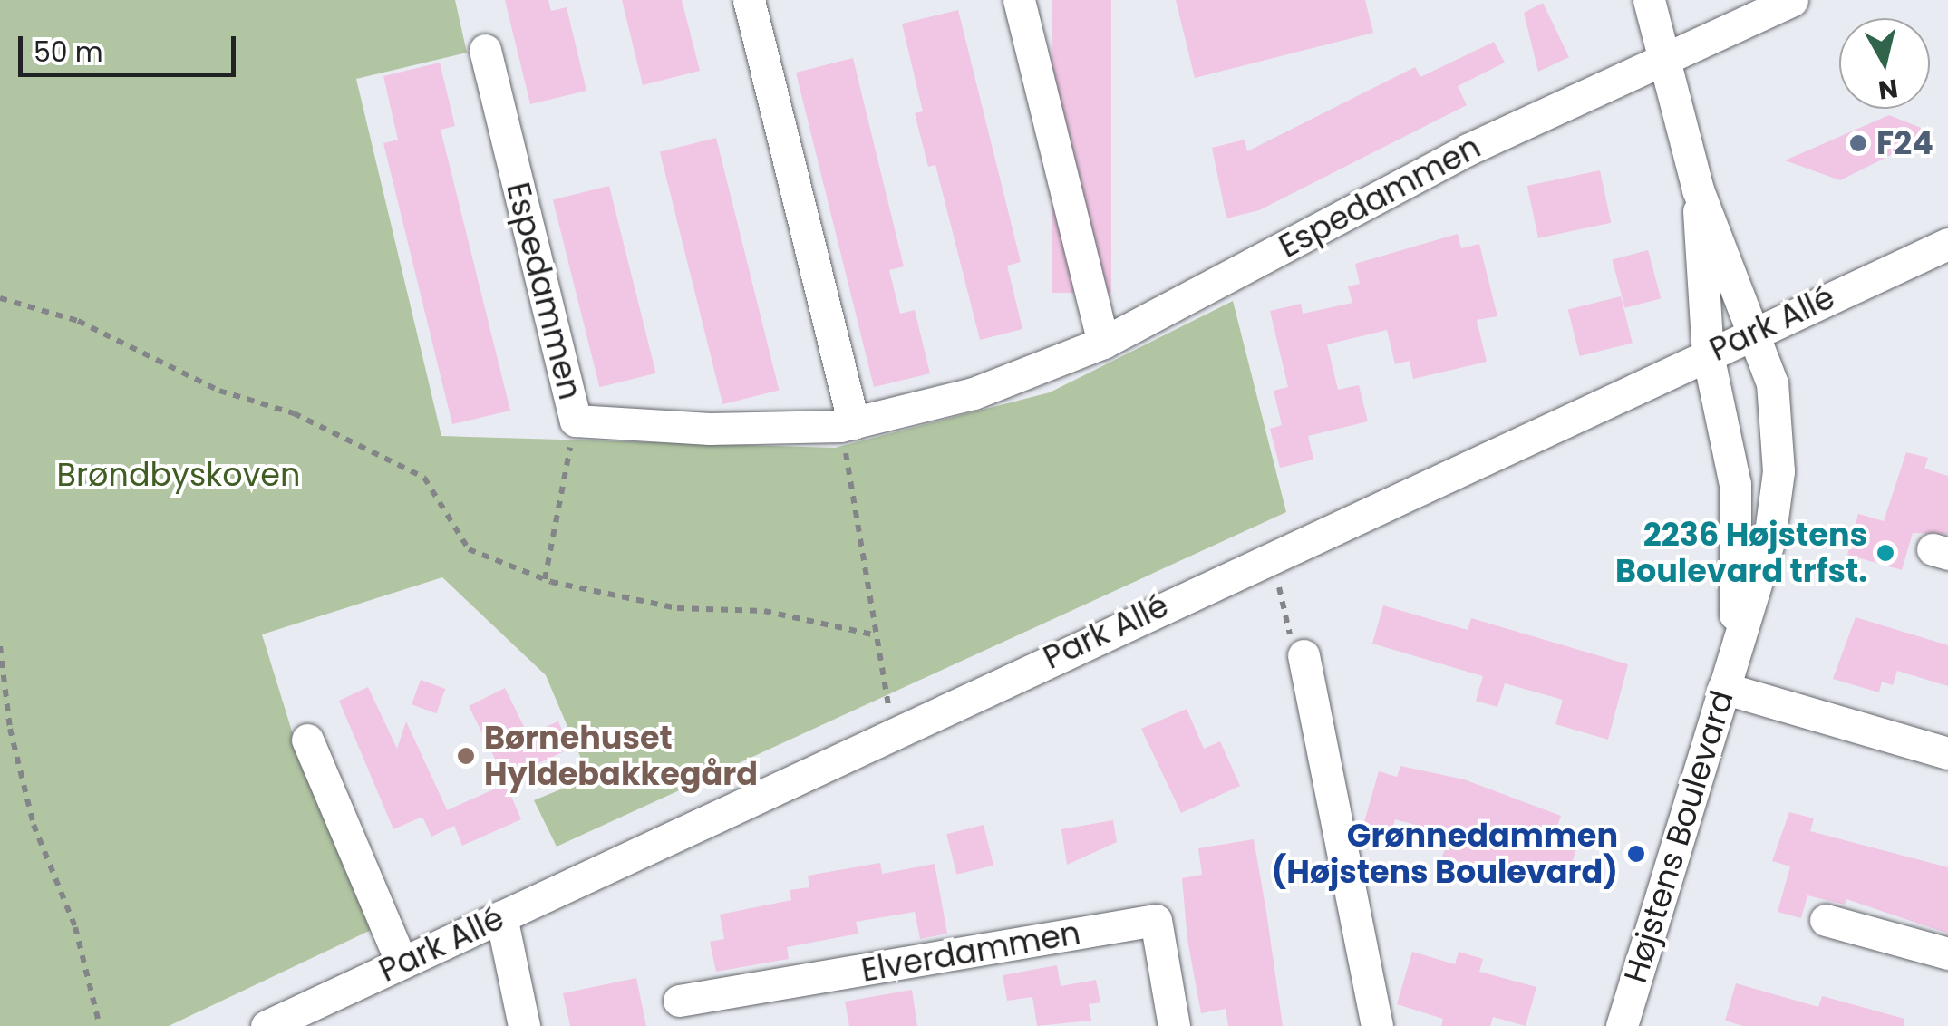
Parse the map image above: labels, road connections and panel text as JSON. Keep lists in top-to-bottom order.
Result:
{
  "streets": {
    "street": [
      "Espedammen",
      "Park Allé",
      "Højstens Boulevard",
      "Elverdammen"
    ]
  },
  "crossings": [
    ["Park Allé", "Højstens Boulevard"]
  ],
  "parks": ["Brøndbyskoven"],
  "places": [
    "F24",
    "2236 Højstens Boulevard trfst.",
    "Børnehuset Hyldebakkegård",
    "Grønnedammen (Højstens Boulevard)"
  ],
  "scale_bar": "50 m",
  "north": "bottom"
}
